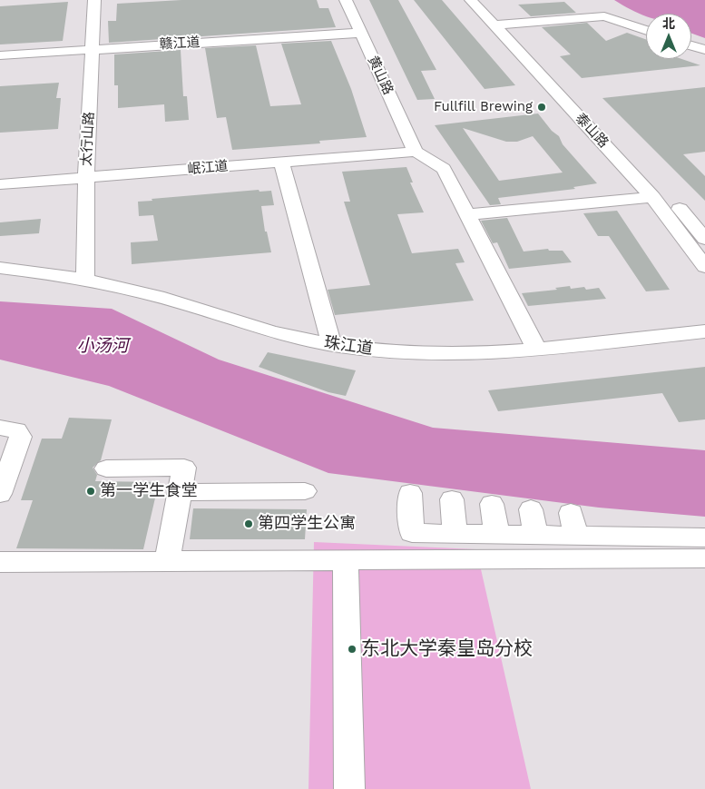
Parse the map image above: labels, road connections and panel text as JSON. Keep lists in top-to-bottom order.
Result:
{
  "streets": {
    "street": [
      "赣江道",
      "黄山路",
      "泰山路",
      "太行山路",
      "岷江道",
      "珠江道"
    ]
  },
  "crossings": [
    ["赣江道", "黄山路"],
    ["赣江道", "太行山路"],
    ["黄山路", "岷江道"],
    ["太行山路", "岷江道"],
    ["太行山路", "珠江道"]
  ],
  "water": ["小汤河"],
  "places": [
    "Fullfill Brewing",
    "第一学生食堂",
    "第四学生公寓",
    "东北大学秦皇岛分校"
  ],
  "north": "top"
}
